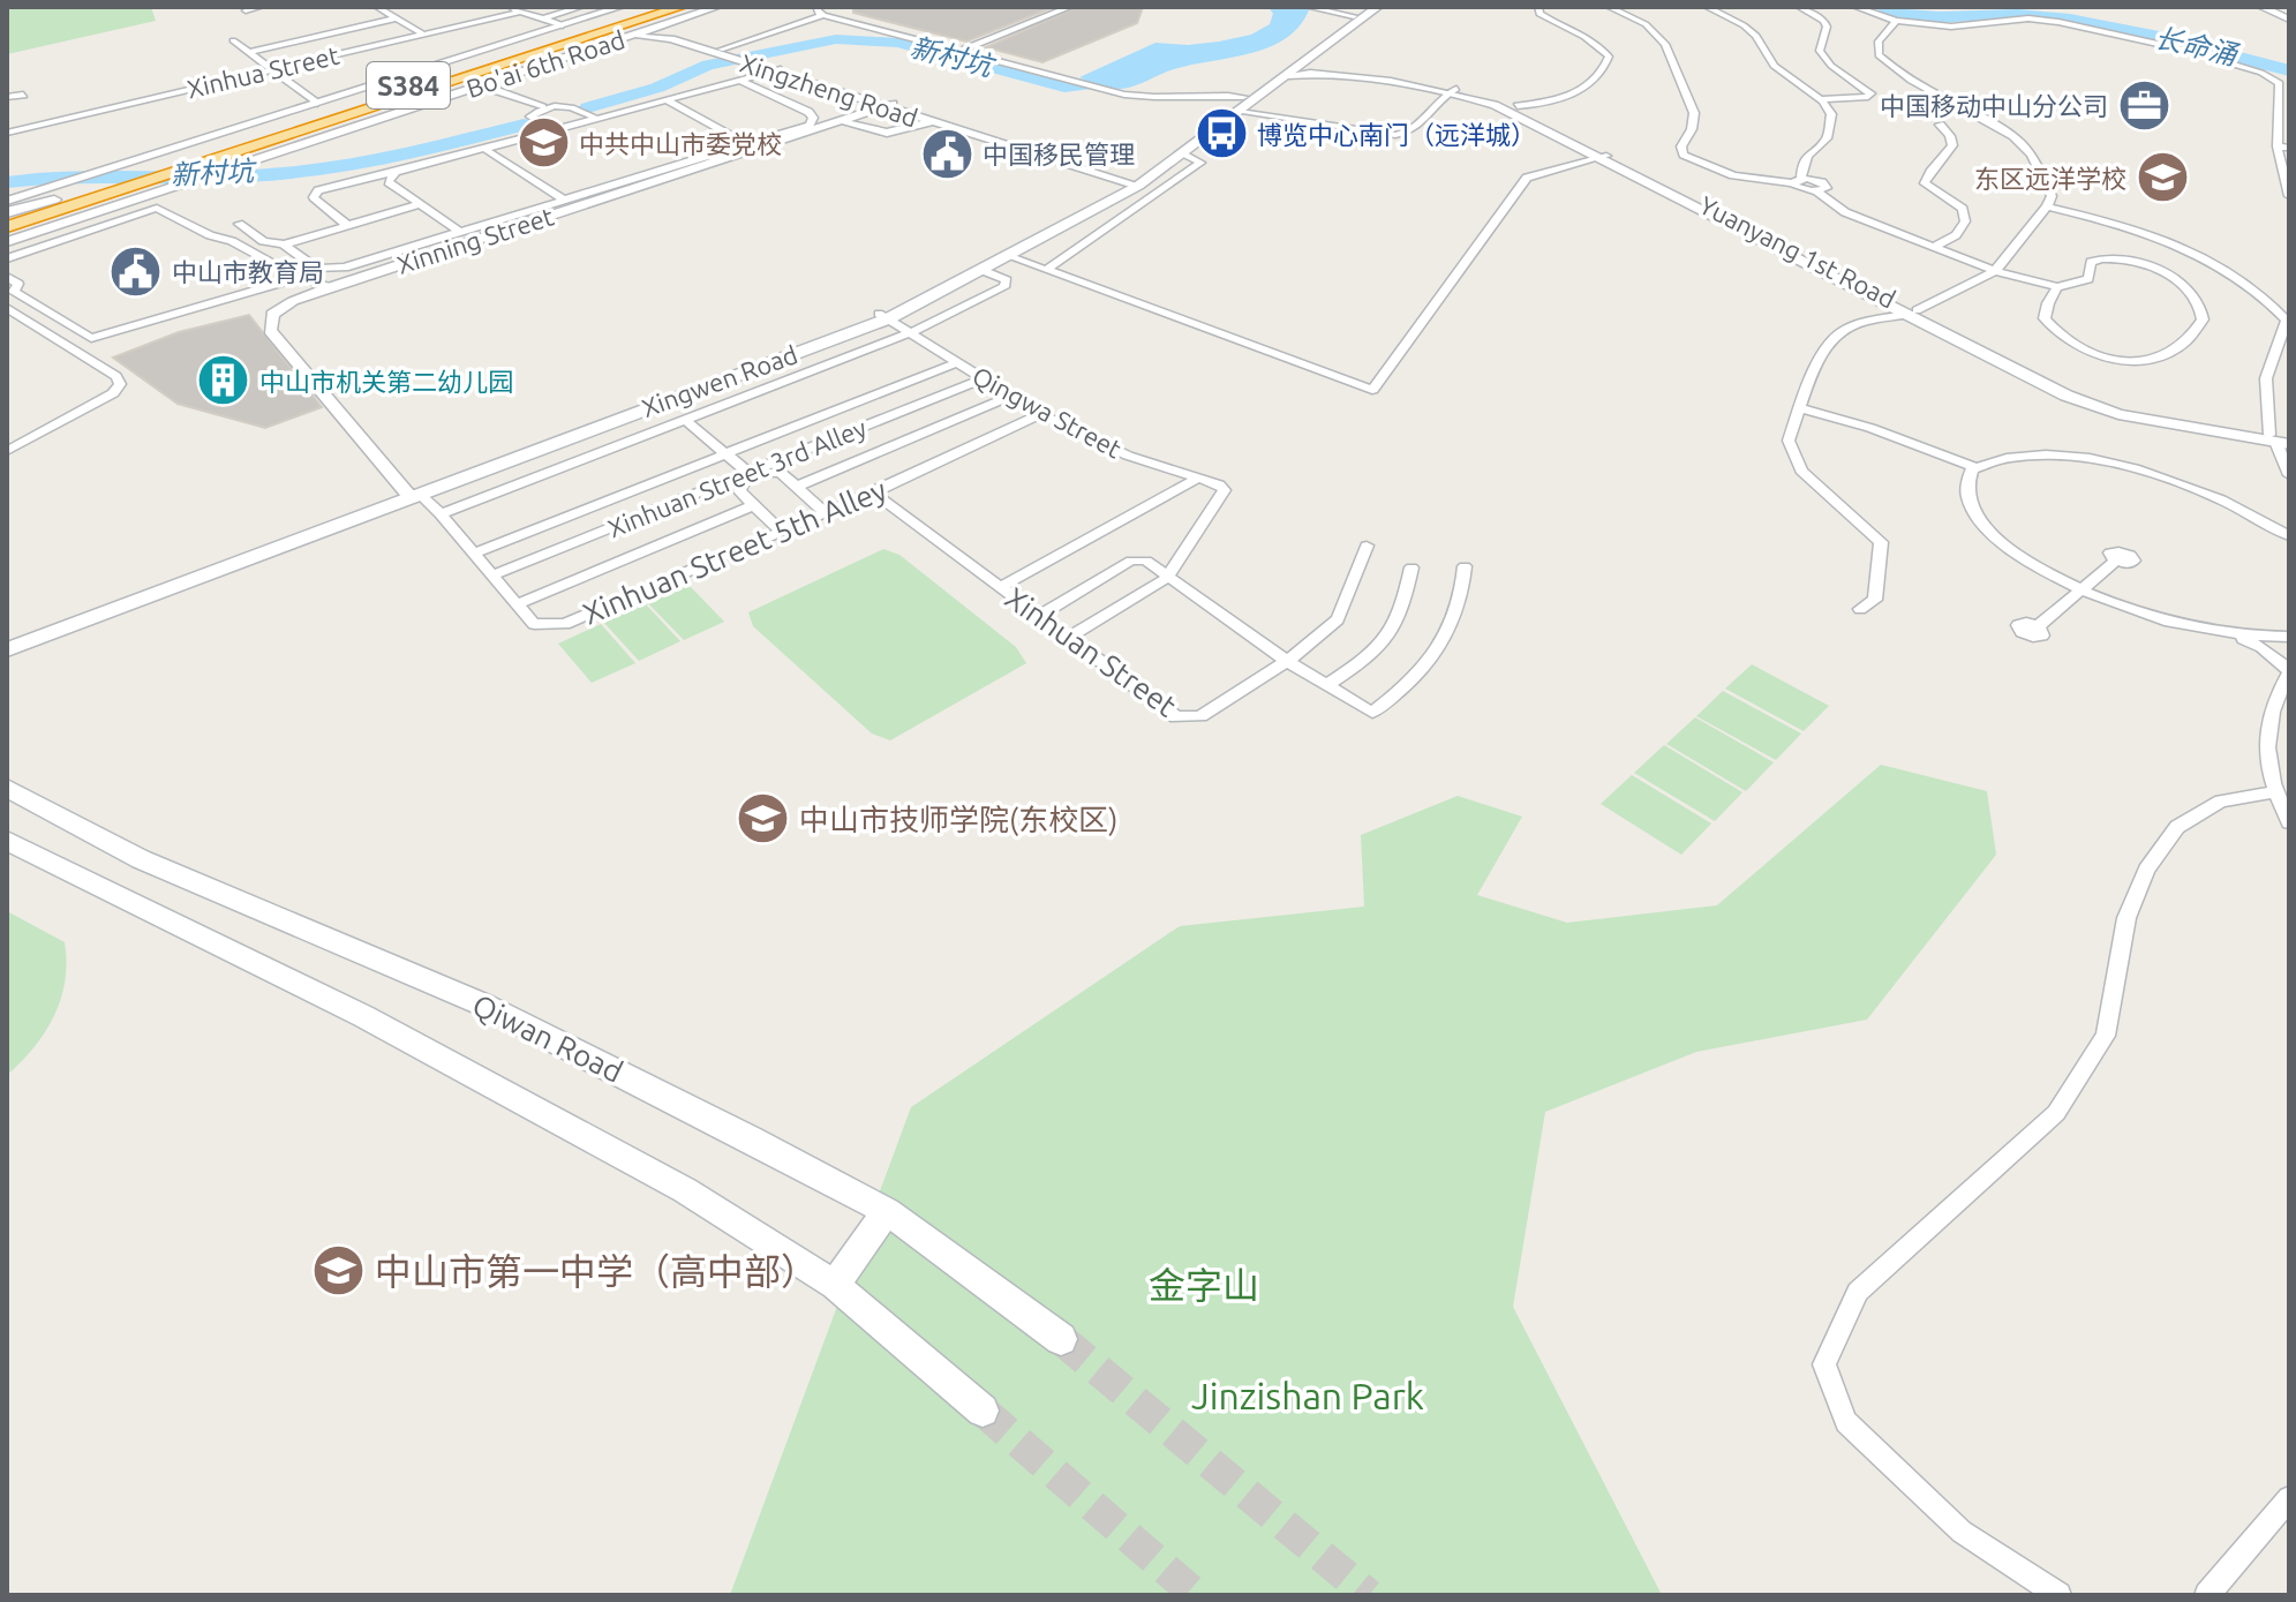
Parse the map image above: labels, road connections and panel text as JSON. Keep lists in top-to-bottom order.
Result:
{
  "streets": {
    "highway": ["Bo'ai 6th Road", "S384"],
    "main road": ["Xingwen Road", "Qiwan Road"],
    "street": [
      "Xinhua Street",
      "Xingzheng Road",
      "Xinning Street",
      "Yuanyang 1st Road",
      "Qingwa Street",
      "Xinhuan Street 3rd Alley",
      "Xinhuan Street 5th Alley",
      "Xinhuan Street"
    ]
  },
  "crossings": [
    ["Bo'ai 6th Road", "Xingzheng Road"],
    ["Xingzheng Road", "Xinning Street"],
    ["Xingzheng Road", "Xingwen Road"],
    ["Xinning Street", "Xingwen Road"],
    ["Xinning Street", "Xinhuan Street 5th Alley"],
    ["Yuanyang 1st Road", "Xingwen Road"],
    ["Xingwen Road", "Qingwa Street"],
    ["Xingwen Road", "Xinhuan Street 5th Alley"],
    ["Qingwa Street", "Xinhuan Street 3rd Alley"],
    ["Qingwa Street", "Xinhuan Street 5th Alley"],
    ["Xinhuan Street 3rd Alley", "Xinhuan Street 5th Alley"],
    ["Xinhuan Street 5th Alley", "Xinhuan Street"]
  ],
  "water": ["长命涌", "新村坑"],
  "parks": ["金字山", "Jinzishan Park"],
  "places": {
    "office": ["中国移动中山分公司"],
    "bus stop": ["博览中心南门（远洋城）"],
    "school or university": [
      "中共中山市委党校",
      "东区远洋学校",
      "中山市技师学院(东校区)",
      "中山市第一中学（高中部）"
    ],
    "public building": ["中国移民管理", "中山市教育局"],
    "building": ["中山市机关第二幼儿园"]
  }
}
